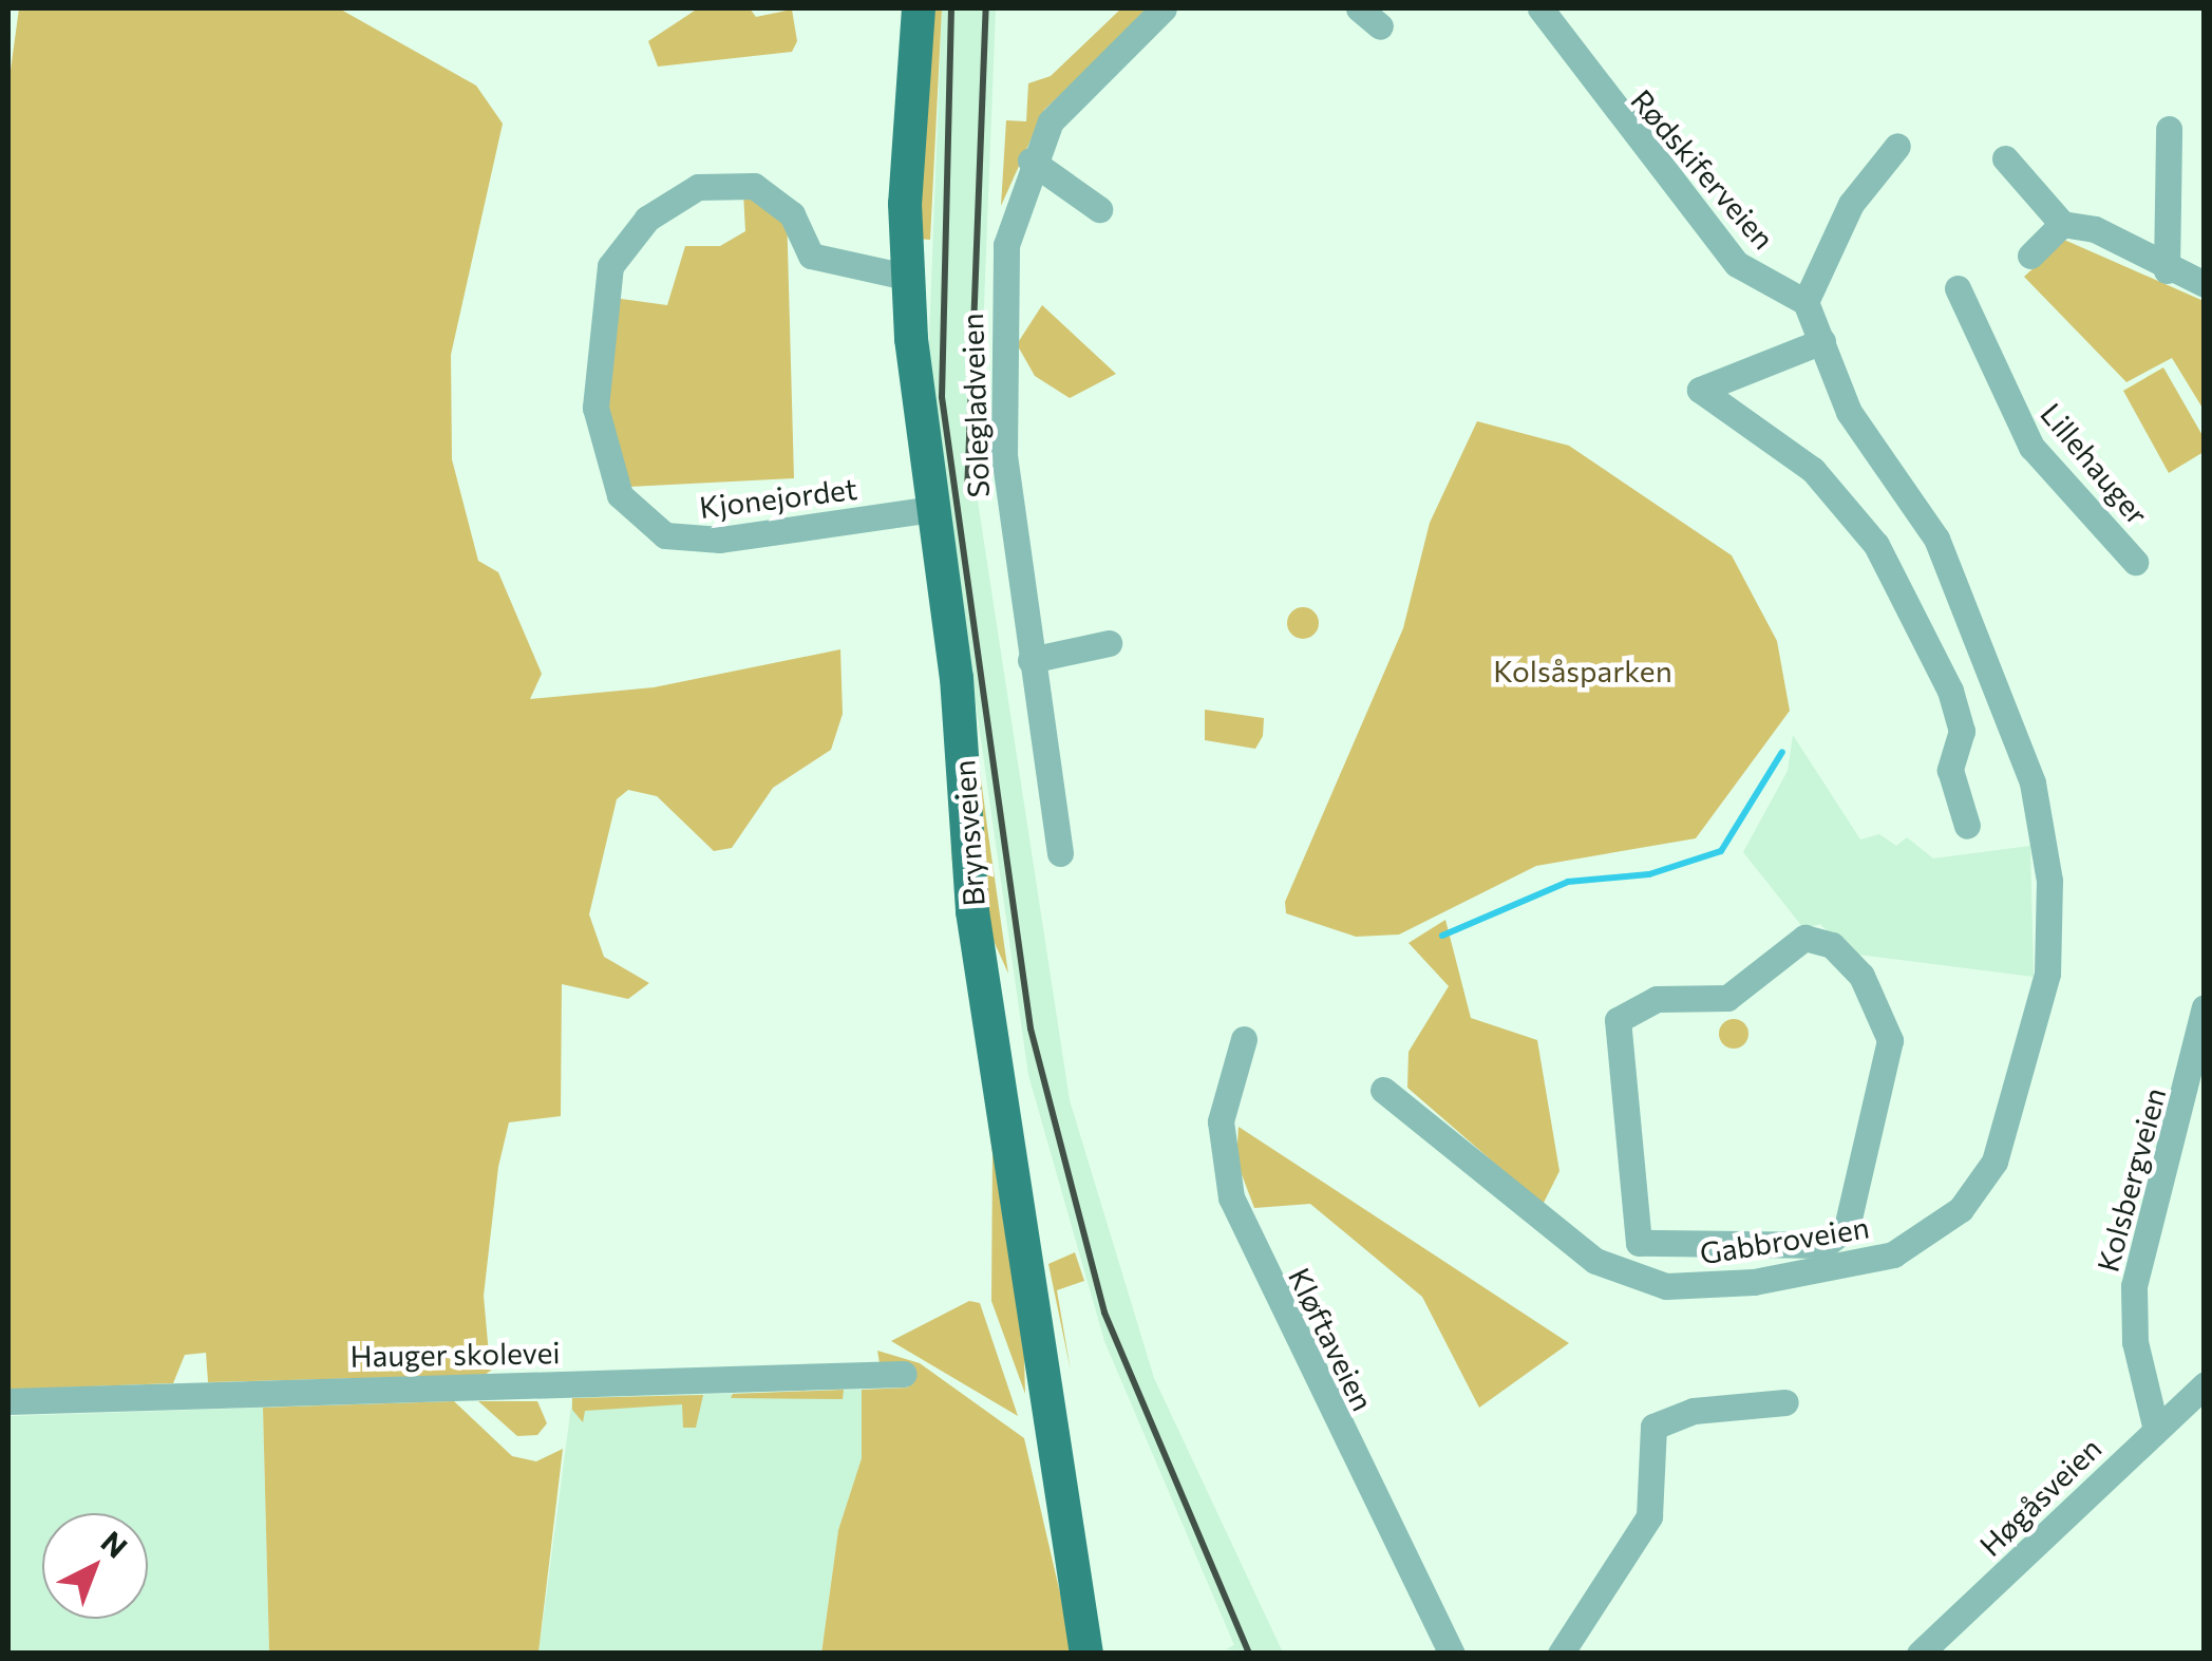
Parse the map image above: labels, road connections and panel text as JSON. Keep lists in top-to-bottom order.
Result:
{
  "streets": {
    "main road": ["Brynsveien"],
    "street": [
      "Rødskiferveien",
      "Solegladveien",
      "Lillehauger",
      "Kjonejordet",
      "Kolsbergveien",
      "Gabbroveien",
      "Kløftaveien",
      "Hauger skolevei",
      "Høgåsveien"
    ]
  },
  "crossings": [
    ["Rødskiferveien", "Gabbroveien"],
    ["Kjonejordet", "Brynsveien"],
    ["Kolsbergveien", "Høgåsveien"]
  ],
  "parks": ["Kolsåsparken"],
  "north": "top right"
}
